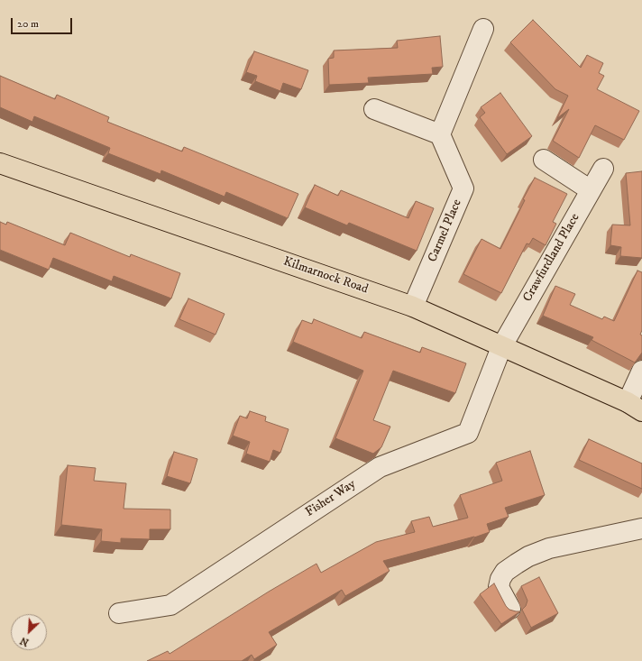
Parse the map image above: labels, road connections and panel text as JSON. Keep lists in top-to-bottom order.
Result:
{
  "streets": {
    "main road": ["Kilmarnock Road"],
    "street": ["Carmel Place", "Crawfurdland Place", "Fisher Way"]
  },
  "crossings": [
    ["Carmel Place", "Kilmarnock Road"],
    ["Crawfurdland Place", "Kilmarnock Road"],
    ["Crawfurdland Place", "Fisher Way"],
    ["Kilmarnock Road", "Fisher Way"]
  ],
  "scale_bar": "20 m",
  "north": "bottom left"
}
